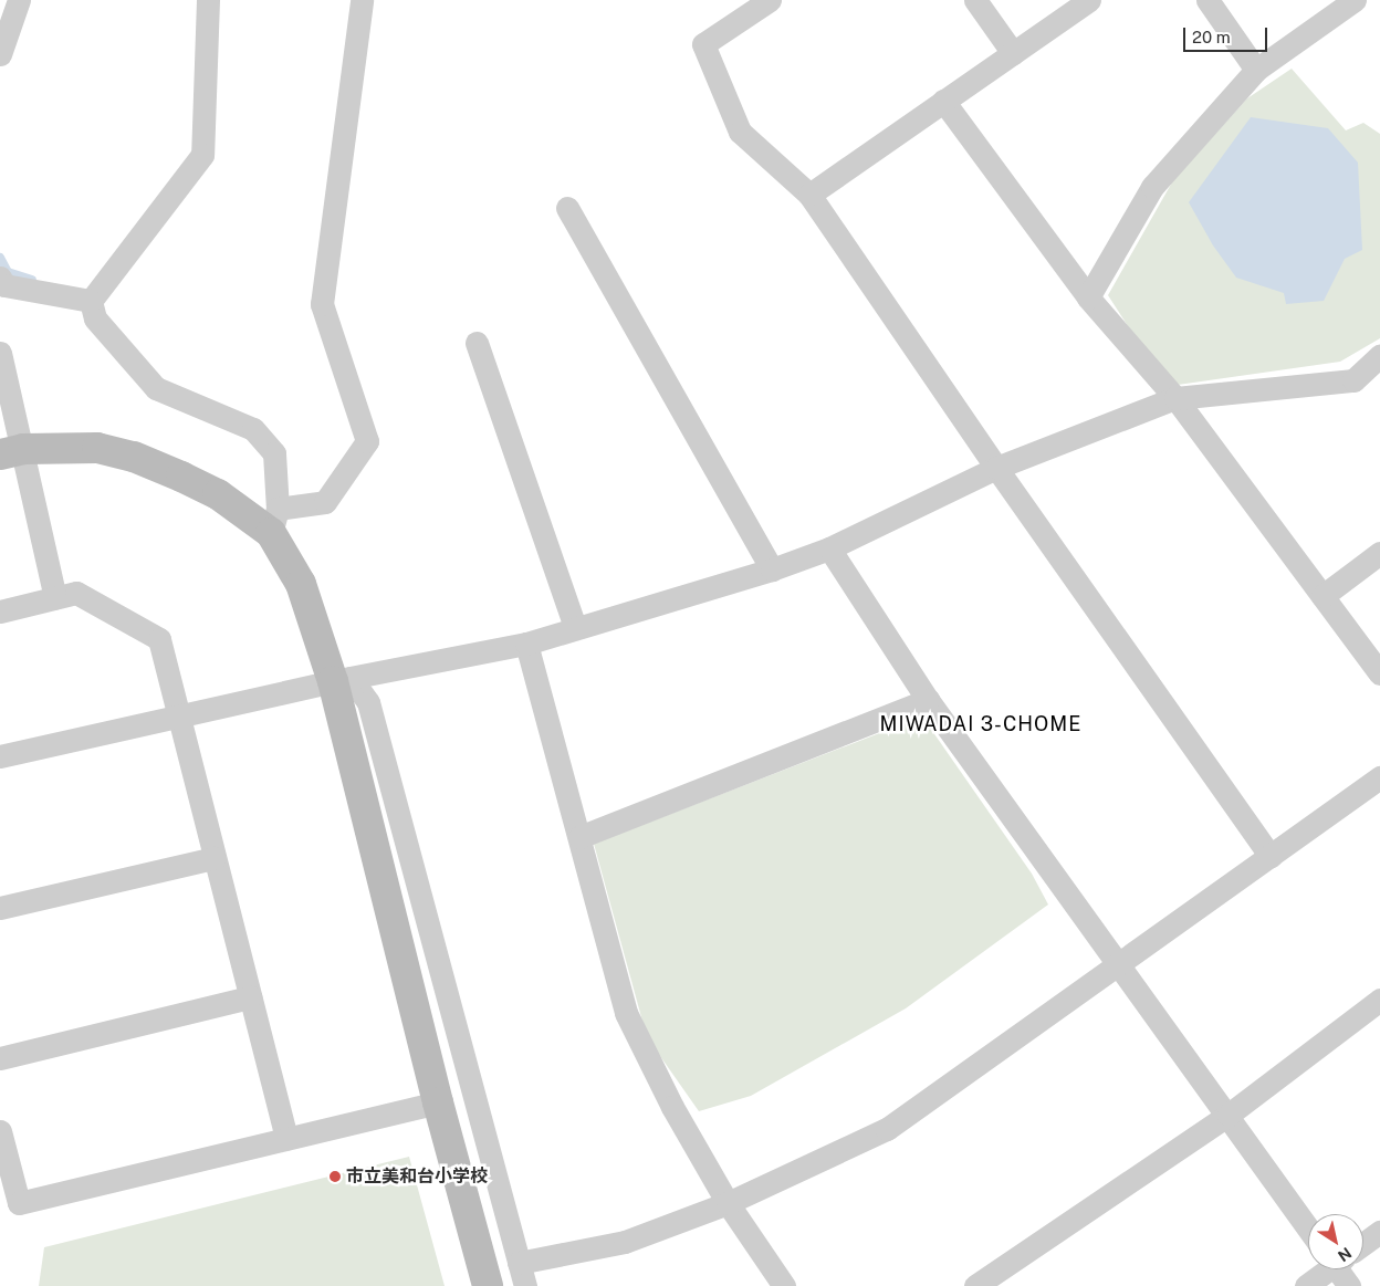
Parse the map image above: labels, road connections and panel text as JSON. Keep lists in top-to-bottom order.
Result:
{
  "districts": ["MIWADAI 3-CHOME"],
  "places": ["市立美和台小学校"],
  "scale_bar": "20 m",
  "north": "bottom right"
}
